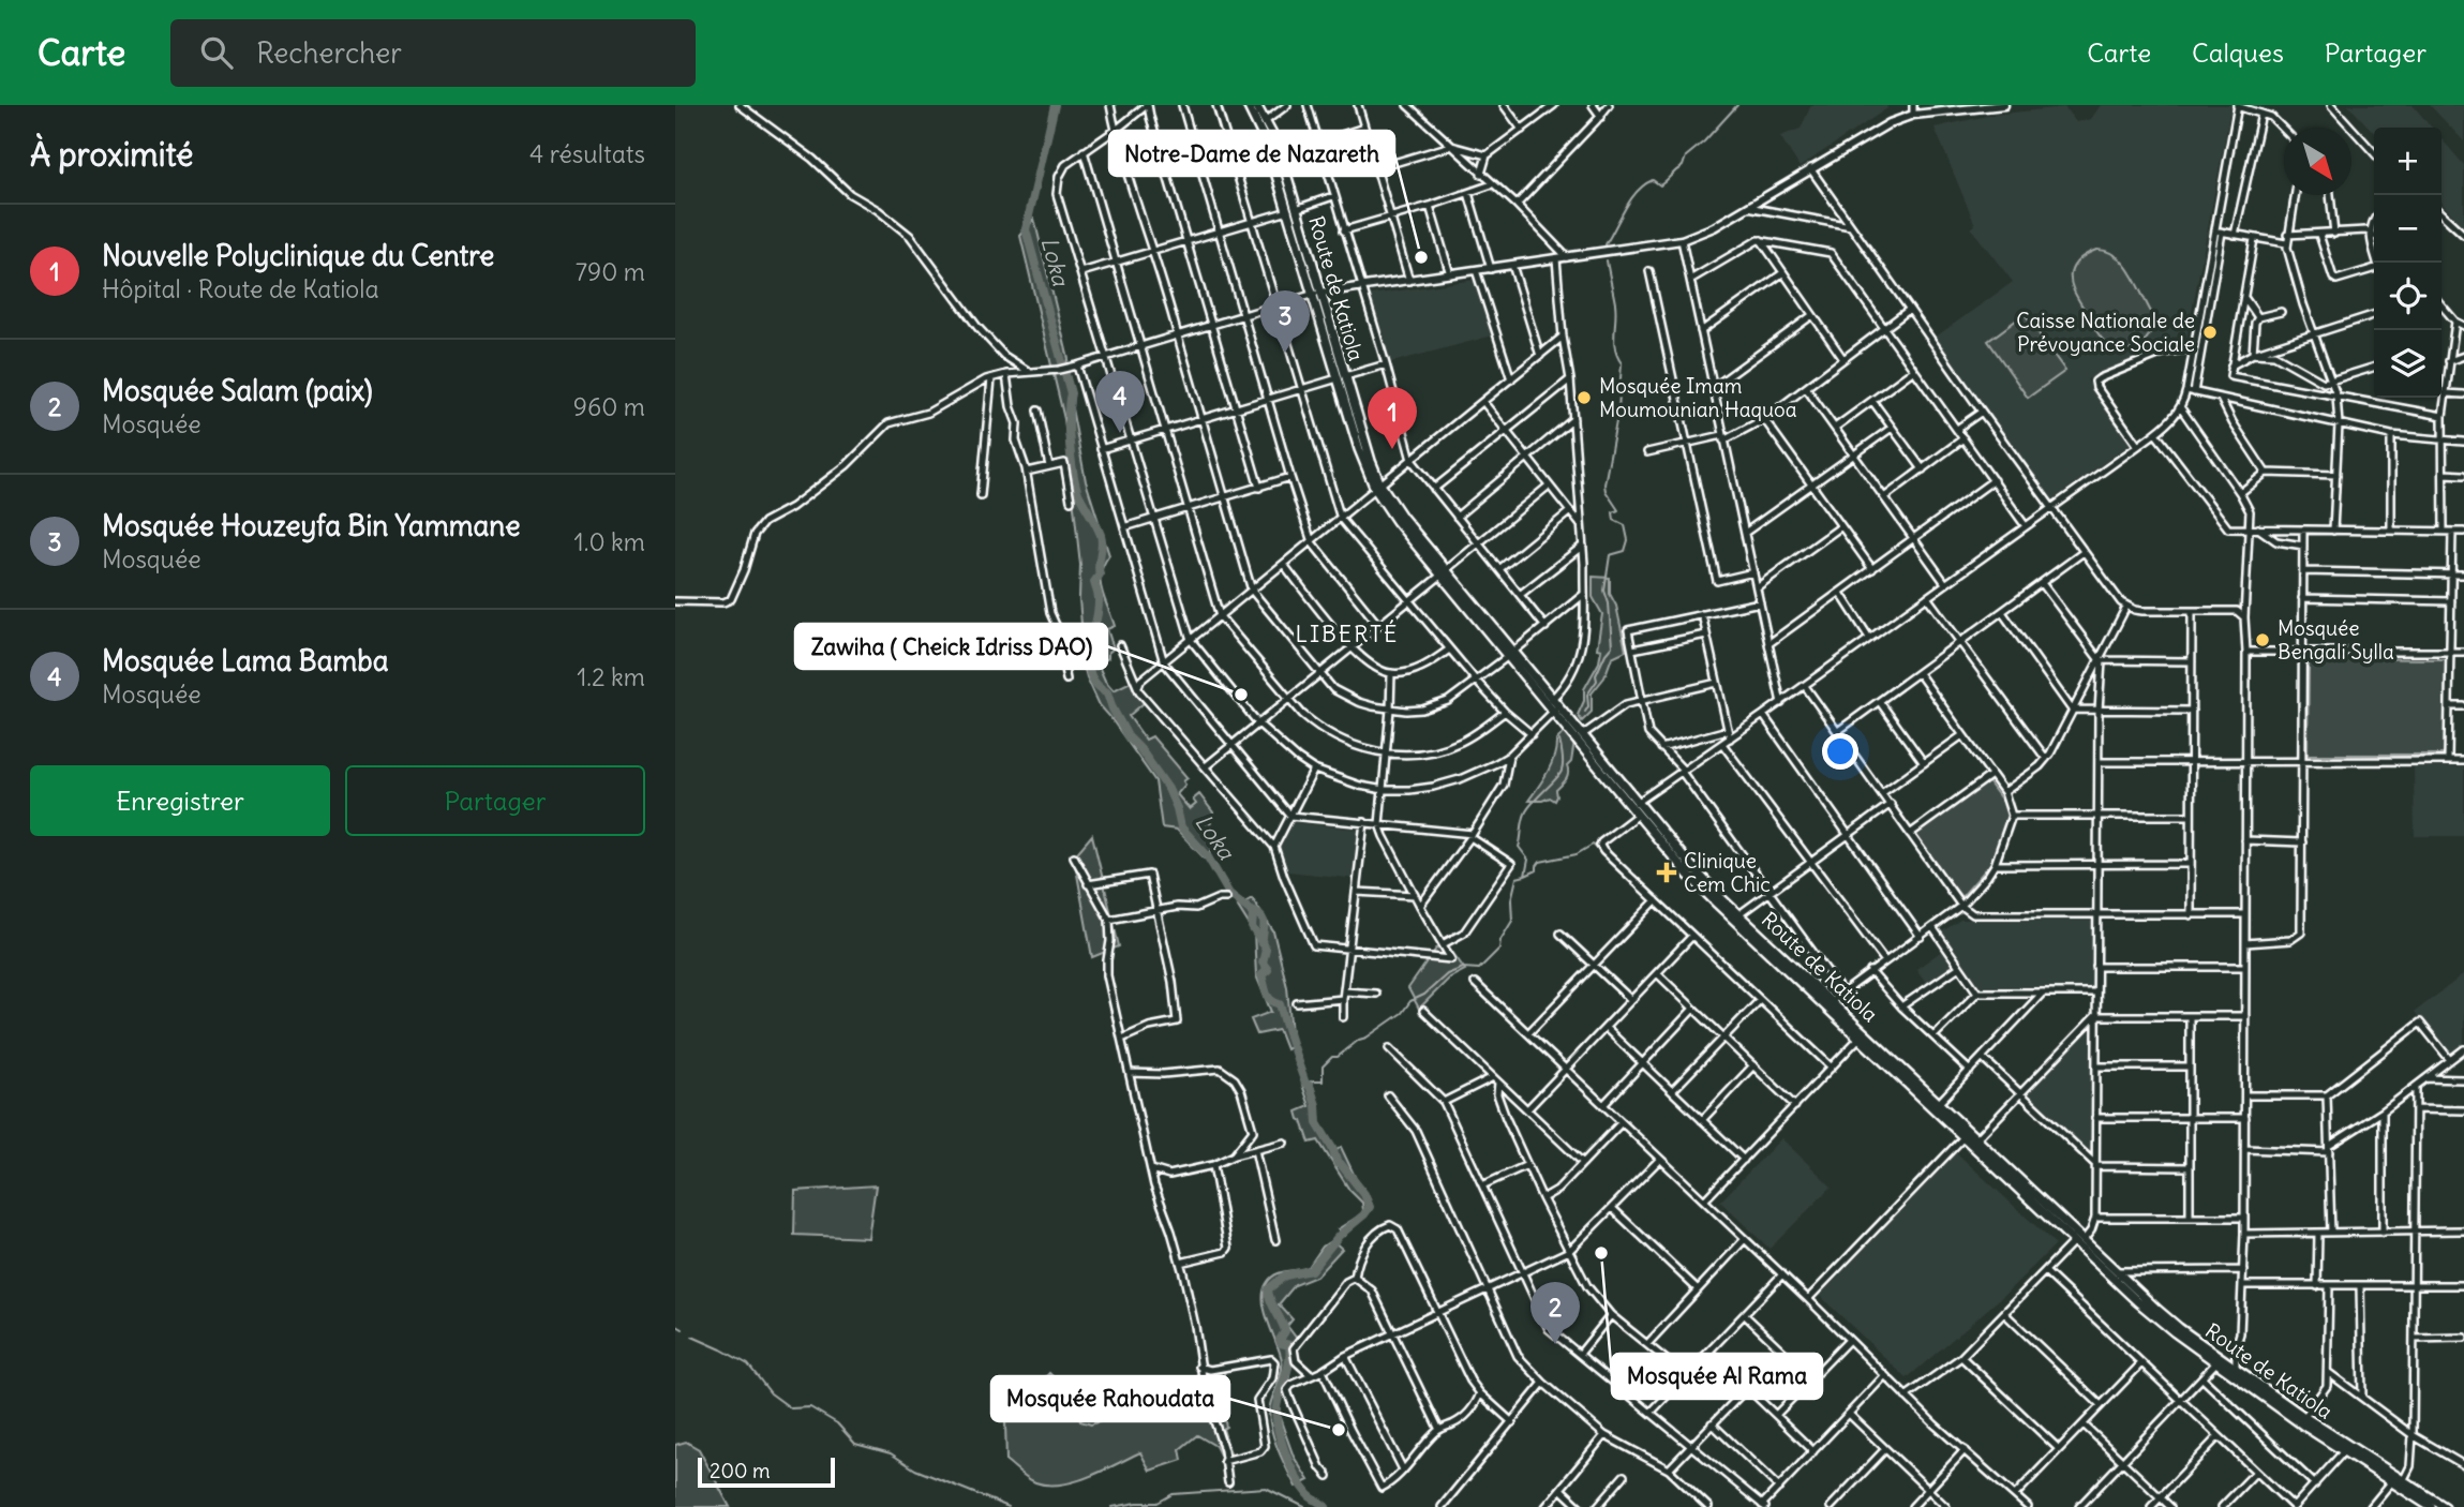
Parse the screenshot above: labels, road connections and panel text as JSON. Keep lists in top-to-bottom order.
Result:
{
  "streets": {
    "highway": ["Route de Katiola"]
  },
  "districts": ["LIBERTÉ"],
  "water": ["Loka"],
  "places": {
    "other": [
      "Notre-Dame de Nazareth",
      "Caisse Nationale de Prévoyance Sociale",
      "Mosquée Imam Moumounian Haquoa",
      "Mosquée Bengali Sylla",
      "Zawiha ( Cheick Idriss DAO)",
      "Mosquée Al Rama",
      "Mosquée Rahoudata"
    ],
    "health": ["Clinique Cem Chic"]
  },
  "scale_bar": "200 m",
  "north": "bottom right",
  "page": {
    "header": "Carte",
    "search": "Rechercher",
    "nav": ["Carte", "Calques", "Partager"],
    "heading": ["À proximité", "4 résultats"],
    "map_buttons": ["+", "−"],
    "list": [
      {
        "mark": "1",
        "name": "Nouvelle Polyclinique du Centre",
        "note": "Hôpital · Route de Katiola",
        "value": "790 m"
      },
      {
        "mark": "2",
        "name": "Mosquée Salam (paix)",
        "note": "Mosquée",
        "value": "960 m"
      },
      {
        "mark": "3",
        "name": "Mosquée Houzeyfa Bin Yammane",
        "note": "Mosquée",
        "value": "1.0 km"
      },
      {
        "mark": "4",
        "name": "Mosquée Lama Bamba",
        "note": "Mosquée",
        "value": "1.2 km"
      }
    ],
    "pins": [
      "3",
      "4",
      "1",
      "2"
    ],
    "buttons": ["Enregistrer", "Partager"],
    "scale": "200 m"
  }
}
